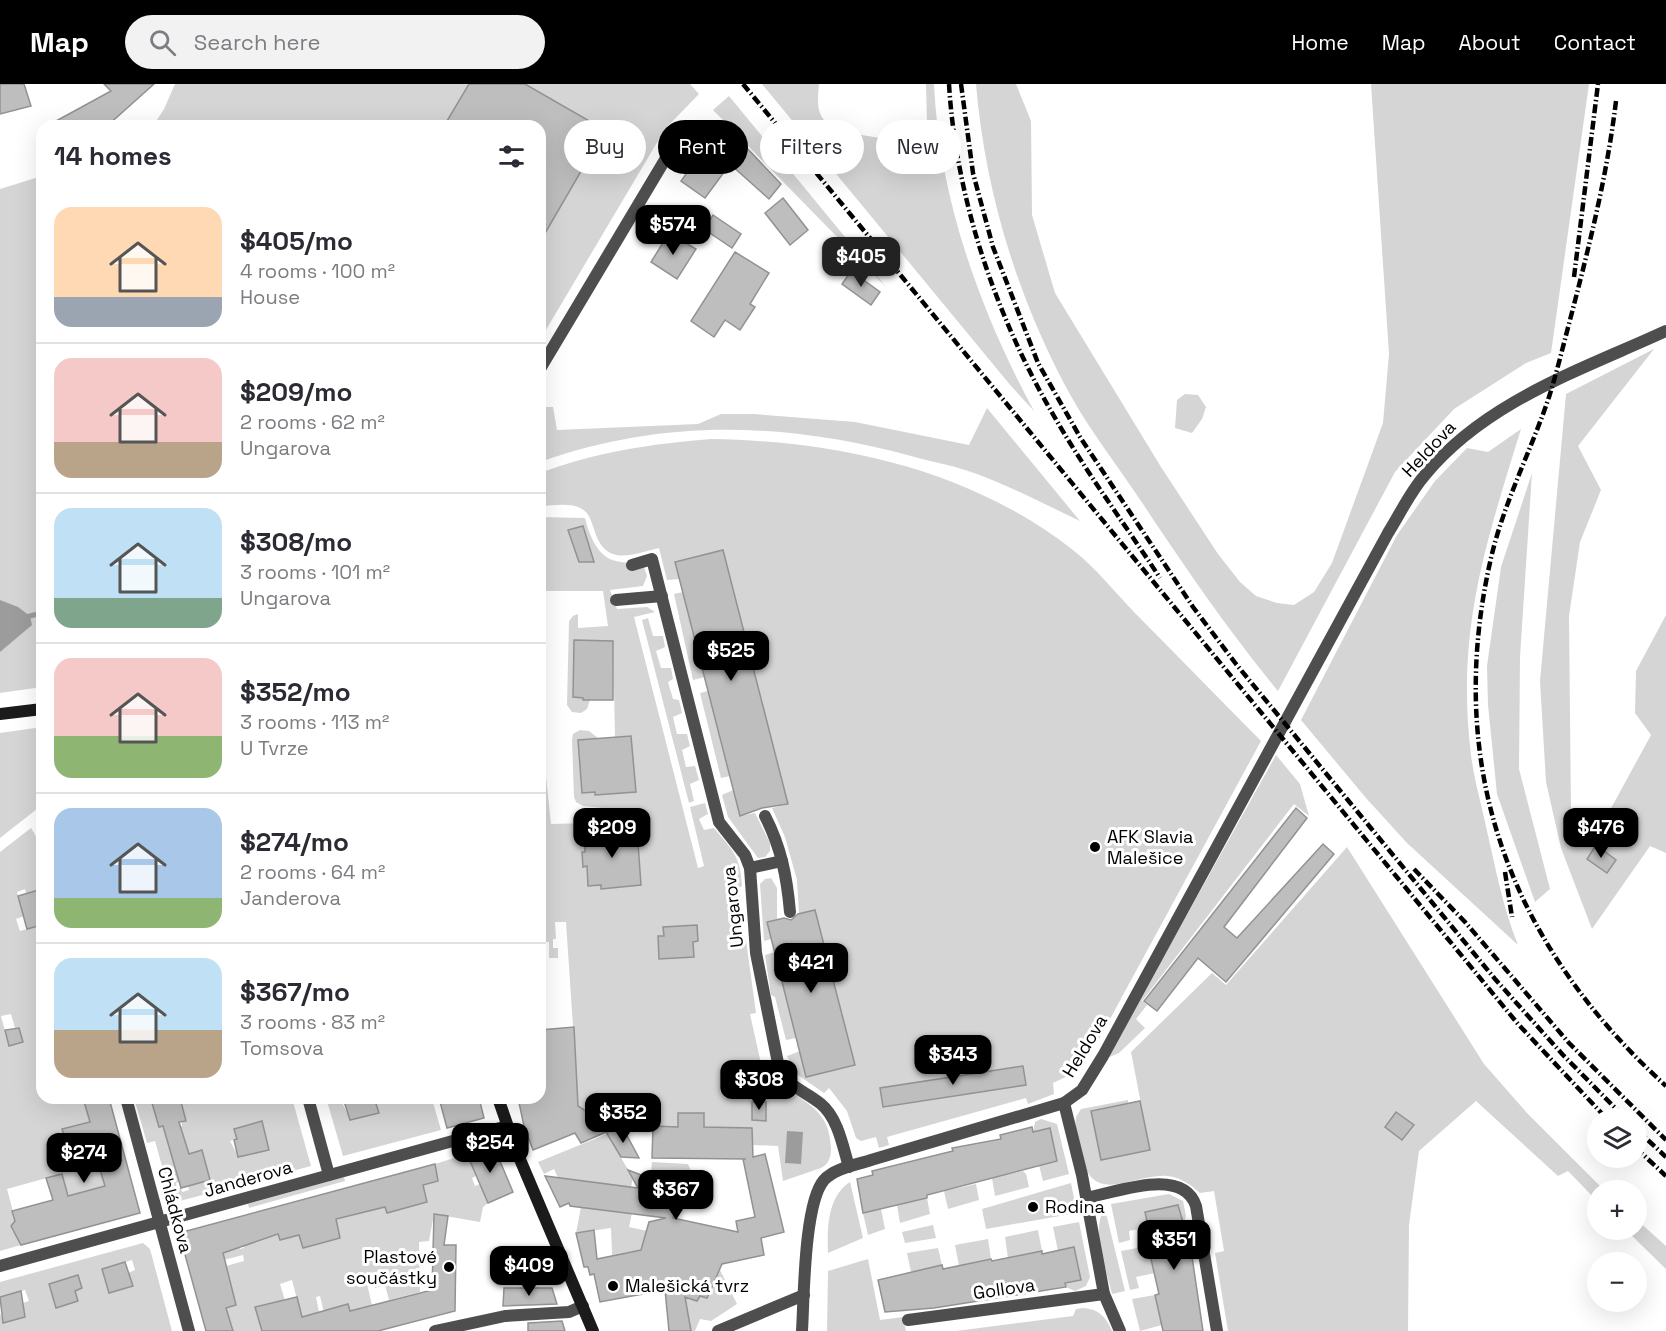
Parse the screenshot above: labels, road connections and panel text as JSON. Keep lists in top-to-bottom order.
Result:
{
  "streets": {
    "street": [
      "Heldova",
      "Ungarova",
      "Janderova",
      "Chládkova",
      "Gollova"
    ]
  },
  "crossings": [
    ["Heldova", "Ungarova"],
    ["Janderova", "Chládkova"]
  ],
  "places": [
    "AFK Slavia Malešice",
    "Rodina",
    "Plastové součástky",
    "Malešická tvrz"
  ],
  "page": {
    "header": "Map",
    "search": "Search here",
    "nav": [
      "Home",
      "Map",
      "About",
      "Contact"
    ],
    "chip": [
      "Buy",
      "Rent",
      "Filters",
      "New"
    ],
    "heading": "14 homes",
    "list": [
      {
        "name": "$405/mo",
        "note": "4 rooms · 100 m² · House"
      },
      {
        "name": "$209/mo",
        "note": "2 rooms · 62 m² · Ungarova"
      },
      {
        "name": "$308/mo",
        "note": "3 rooms · 101 m² · Ungarova"
      },
      {
        "name": "$352/mo",
        "note": "3 rooms · 113 m² · U Tvrze"
      },
      {
        "name": "$274/mo",
        "note": "2 rooms · 64 m² · Janderova"
      },
      {
        "name": "$367/mo",
        "note": "3 rooms · 83 m² · Tomsova"
      }
    ],
    "price": [
      "$574",
      "$405",
      "$525",
      "$209",
      "$476",
      "$421",
      "$343",
      "$308",
      "$352",
      "$254",
      "$274",
      "$367",
      "$351",
      "$409"
    ],
    "map_buttons": ["+", "−"]
  }
}
